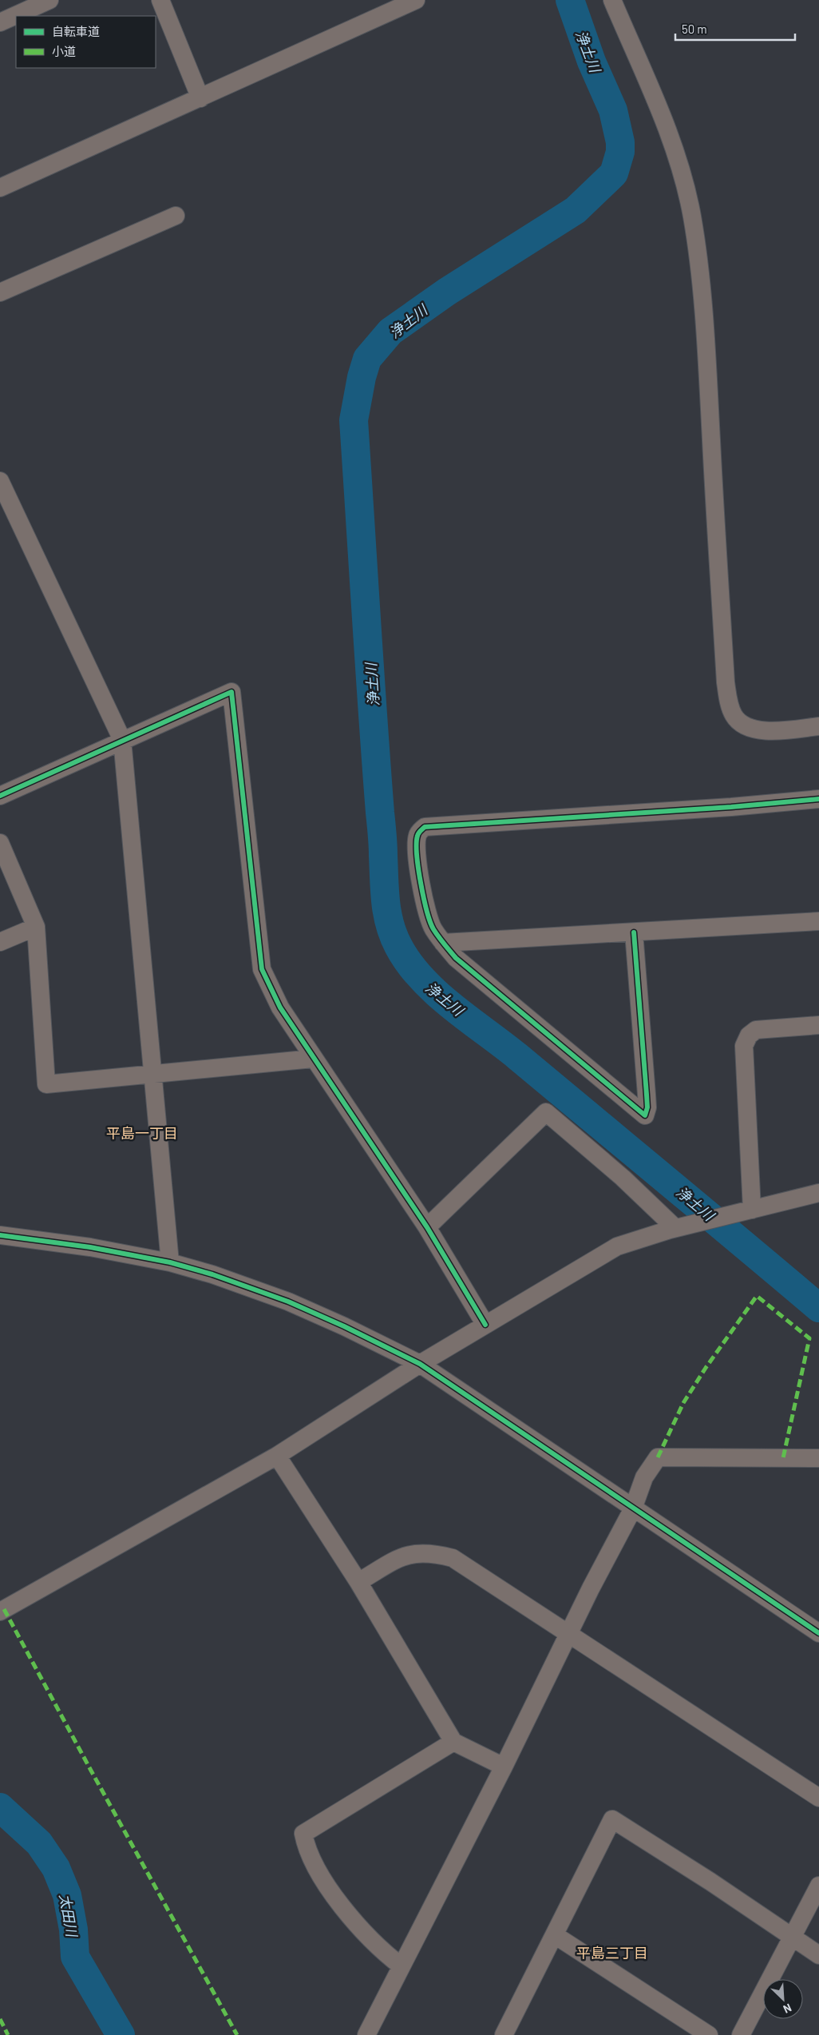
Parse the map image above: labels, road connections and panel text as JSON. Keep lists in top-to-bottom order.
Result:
{
  "districts": ["平島一丁目", "平島三丁目"],
  "water": ["浄土川", "太田川"],
  "legend": ["自転車道", "小道"],
  "scale_bar": "50 m",
  "north": "bottom right"
}
